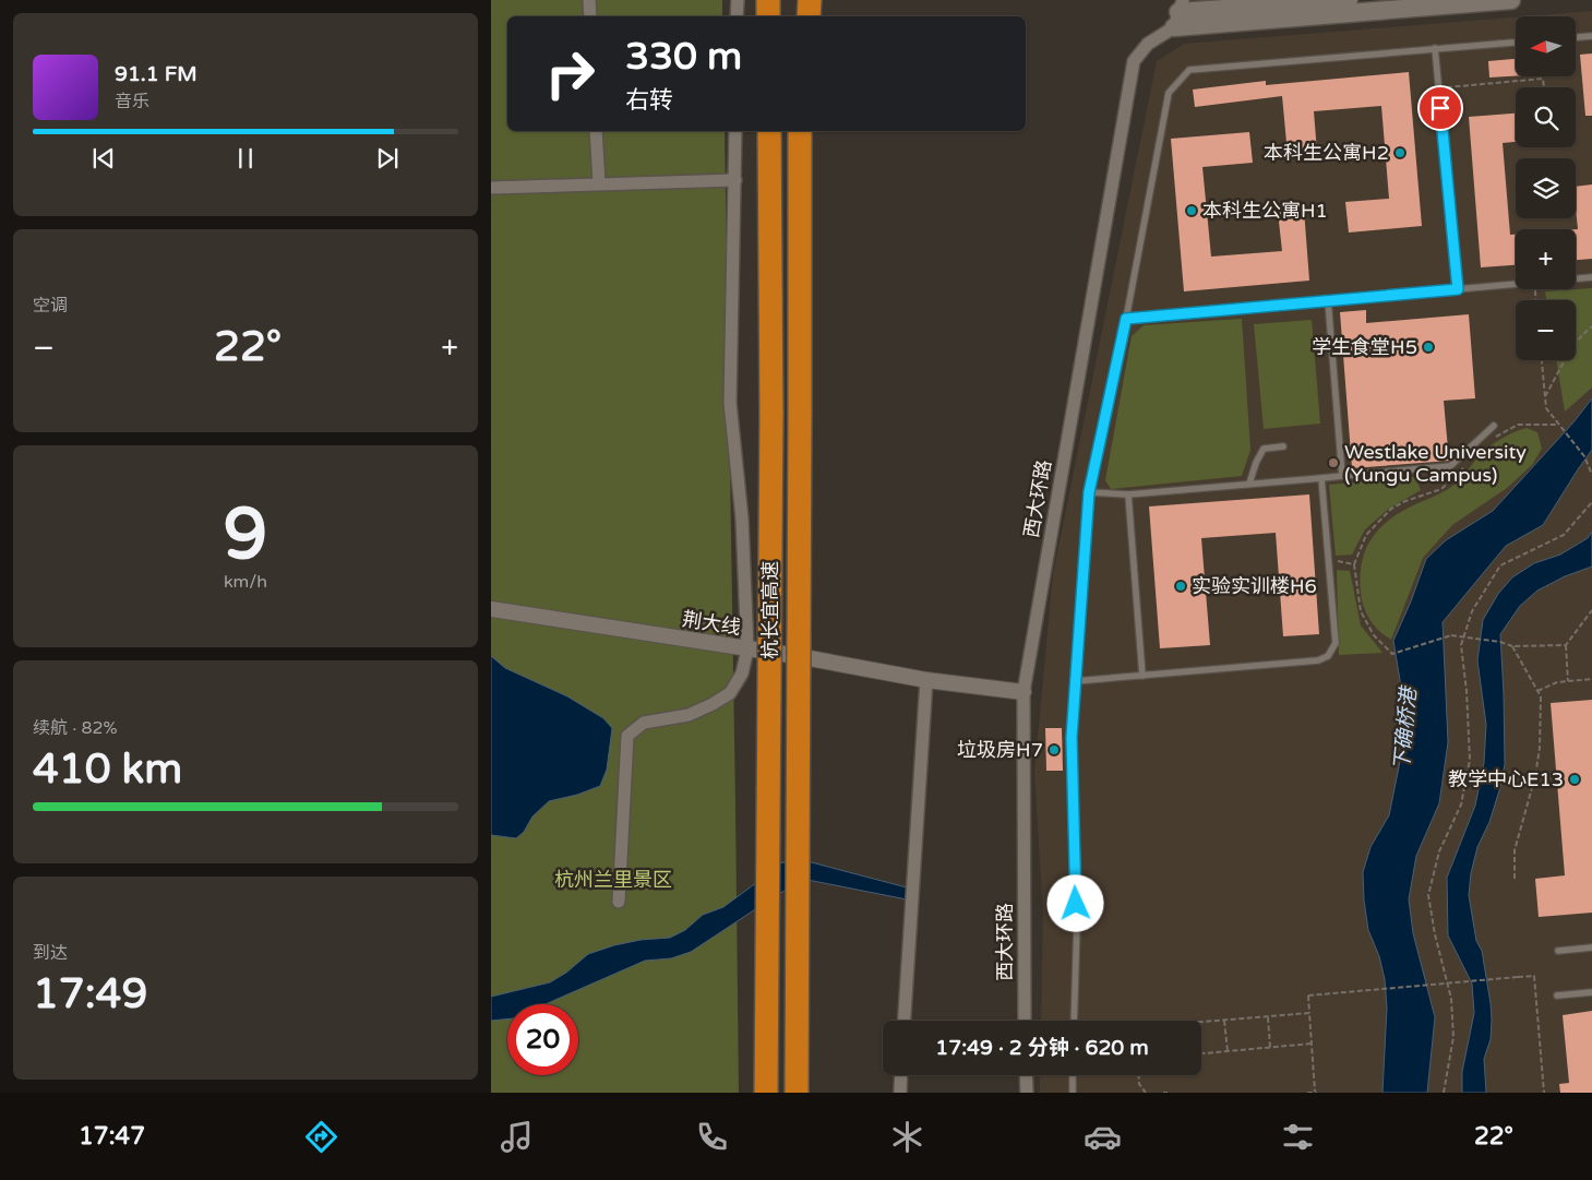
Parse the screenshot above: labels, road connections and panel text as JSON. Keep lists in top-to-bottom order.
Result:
{
  "streets": {
    "highway": ["杭长宜高速"],
    "street": ["西大环路", "荆大线"]
  },
  "crossings": [
    ["西大环路", "荆大线"]
  ],
  "water": ["下确桥港"],
  "parks": ["杭州兰里景区"],
  "places": [
    "本科生公寓H2",
    "本科生公寓H1",
    "学生食堂H5",
    "Westlake University (Yungu Campus)",
    "实验实训楼H6",
    "垃圾房H7",
    "教学中心E13"
  ],
  "north": "left",
  "page": {
    "map_buttons": ["+", "−"],
    "turn": ["330 m", "右转"],
    "song": ["91.1 FM", "音乐"],
    "tile": [
      "空调",
      ["9", "km/h"],
      ["续航 · 82%", "410 km"],
      ["到达", "17:49"]
    ],
    "heat": ["−", "22°", "+"],
    "limit": "20",
    "trip": "17:49 · 2 分钟 · 620 m",
    "tabs": ["17:47", "22°"]
  }
}
